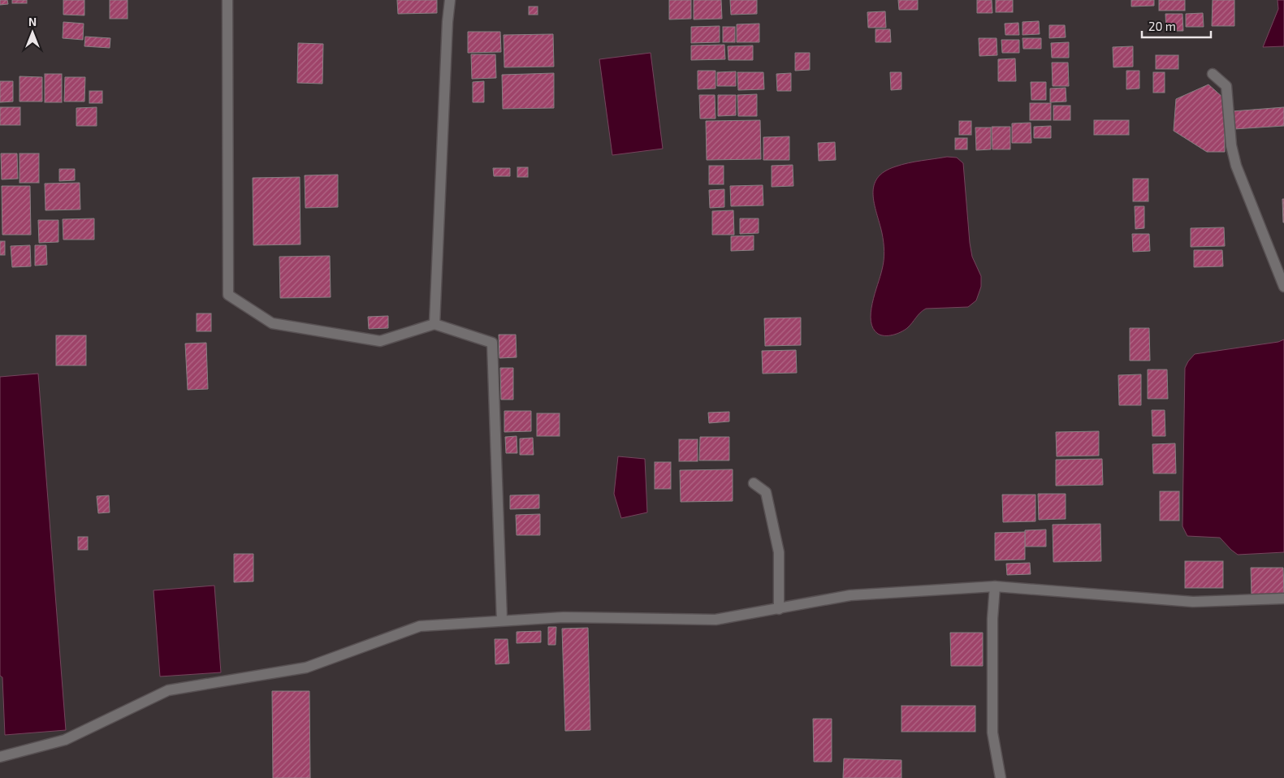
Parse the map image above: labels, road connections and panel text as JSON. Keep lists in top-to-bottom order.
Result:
{
  "scale_bar": "20 m",
  "north": "top"
}
